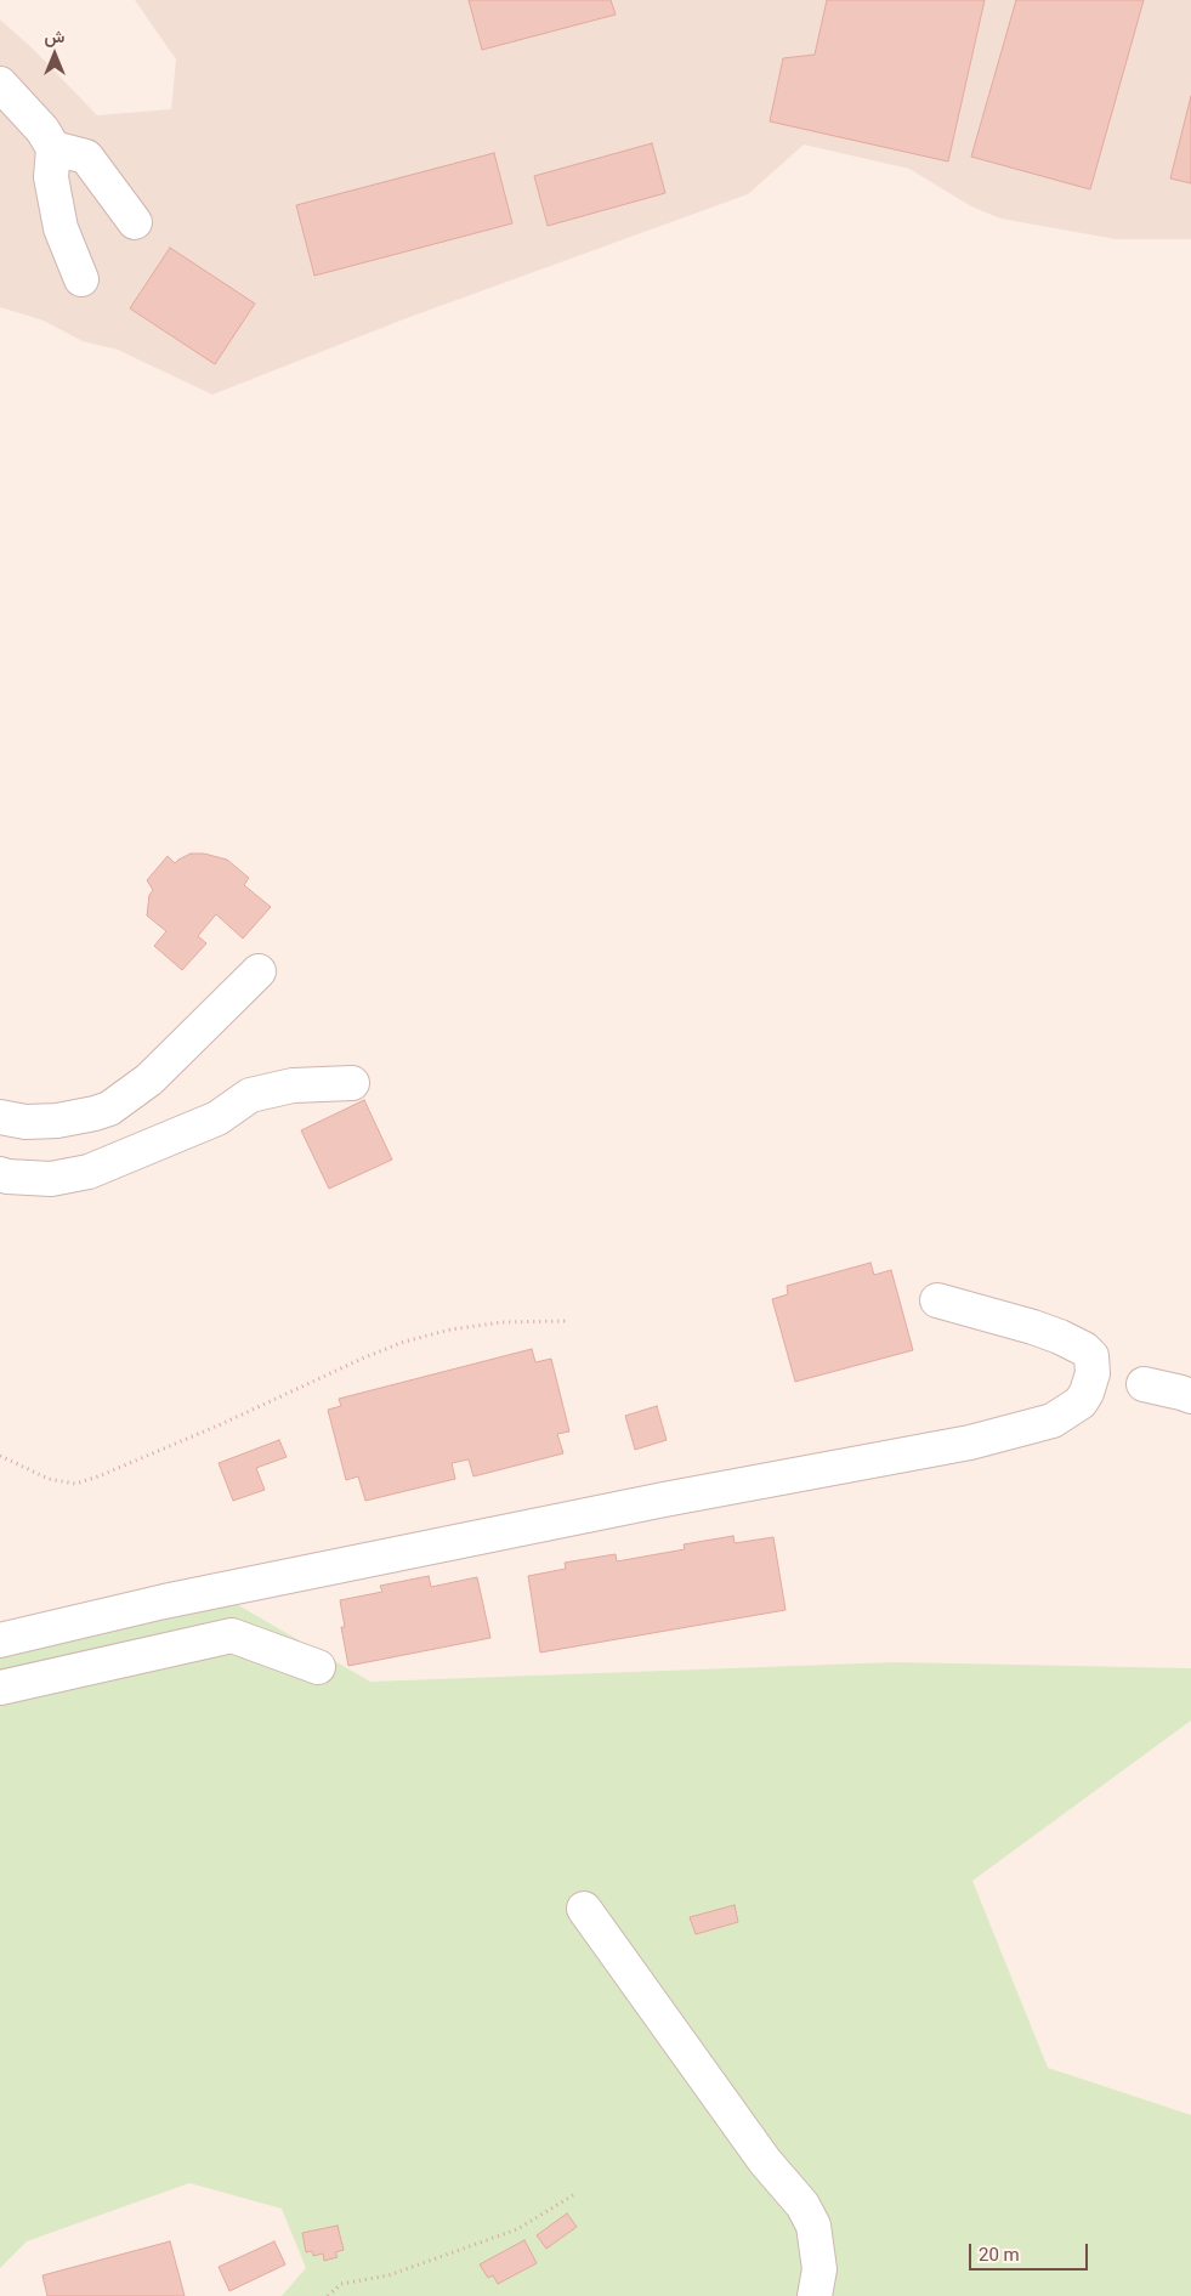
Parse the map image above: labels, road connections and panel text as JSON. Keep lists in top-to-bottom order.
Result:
{
  "scale_bar": "20 m",
  "north": "top"
}
